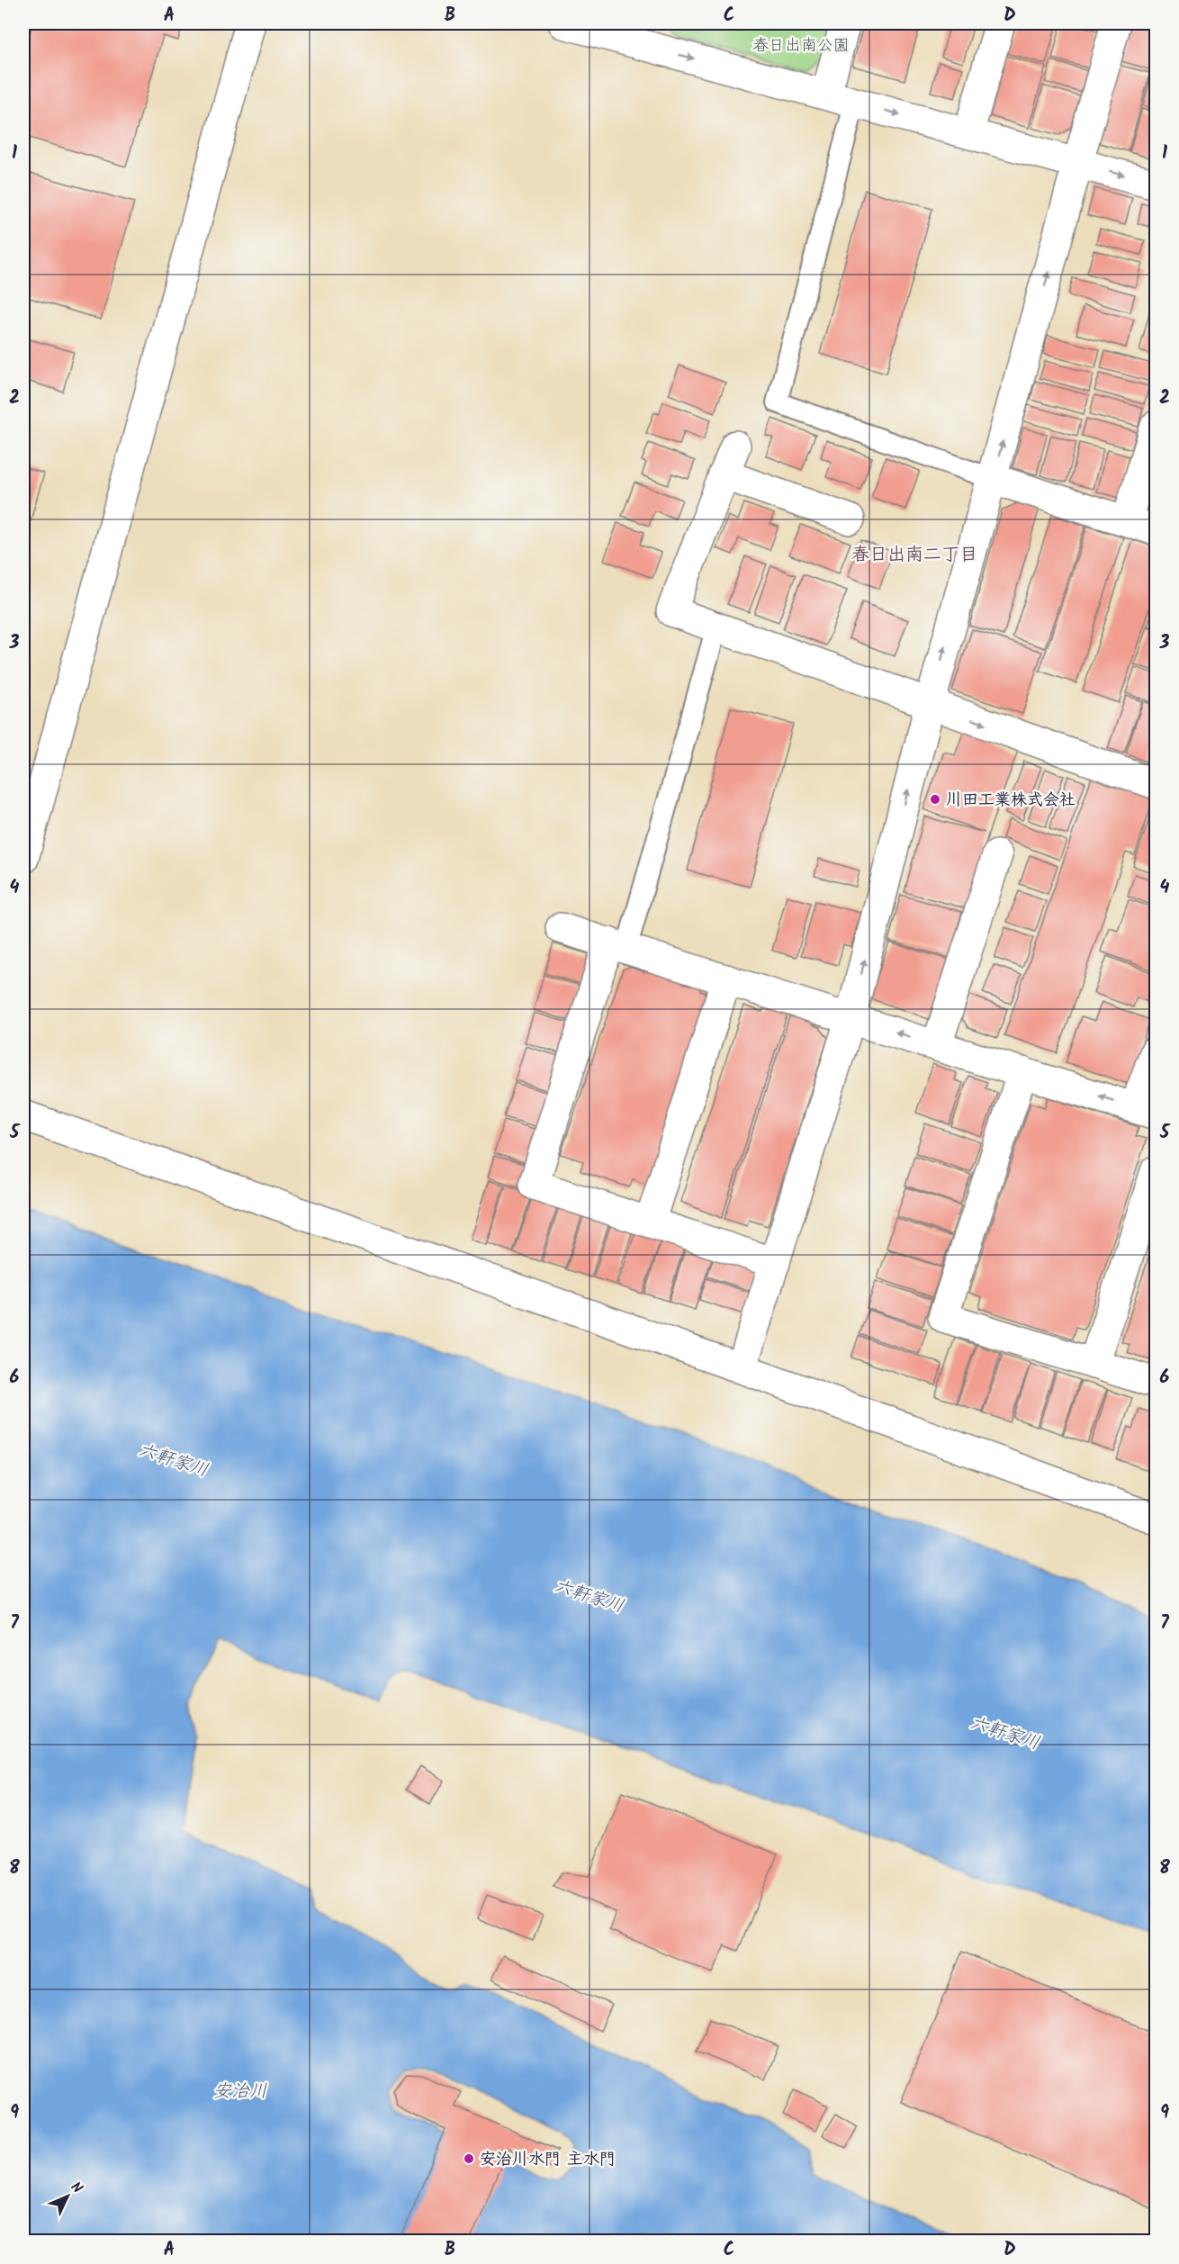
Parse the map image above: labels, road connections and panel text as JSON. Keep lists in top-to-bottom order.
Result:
{
  "districts": ["春日出南二丁目"],
  "water": ["六軒家川", "安治川"],
  "parks": ["春日出南公園"],
  "places": ["川田工業株式会社", "安治川水門 主水門"],
  "north": "top right",
  "grid": {
    "columns": [
      "A",
      "B",
      "C",
      "D"
    ],
    "rows": [
      "1",
      "2",
      "3",
      "4",
      "5",
      "6",
      "7",
      "8",
      "9"
    ]
  }
}
